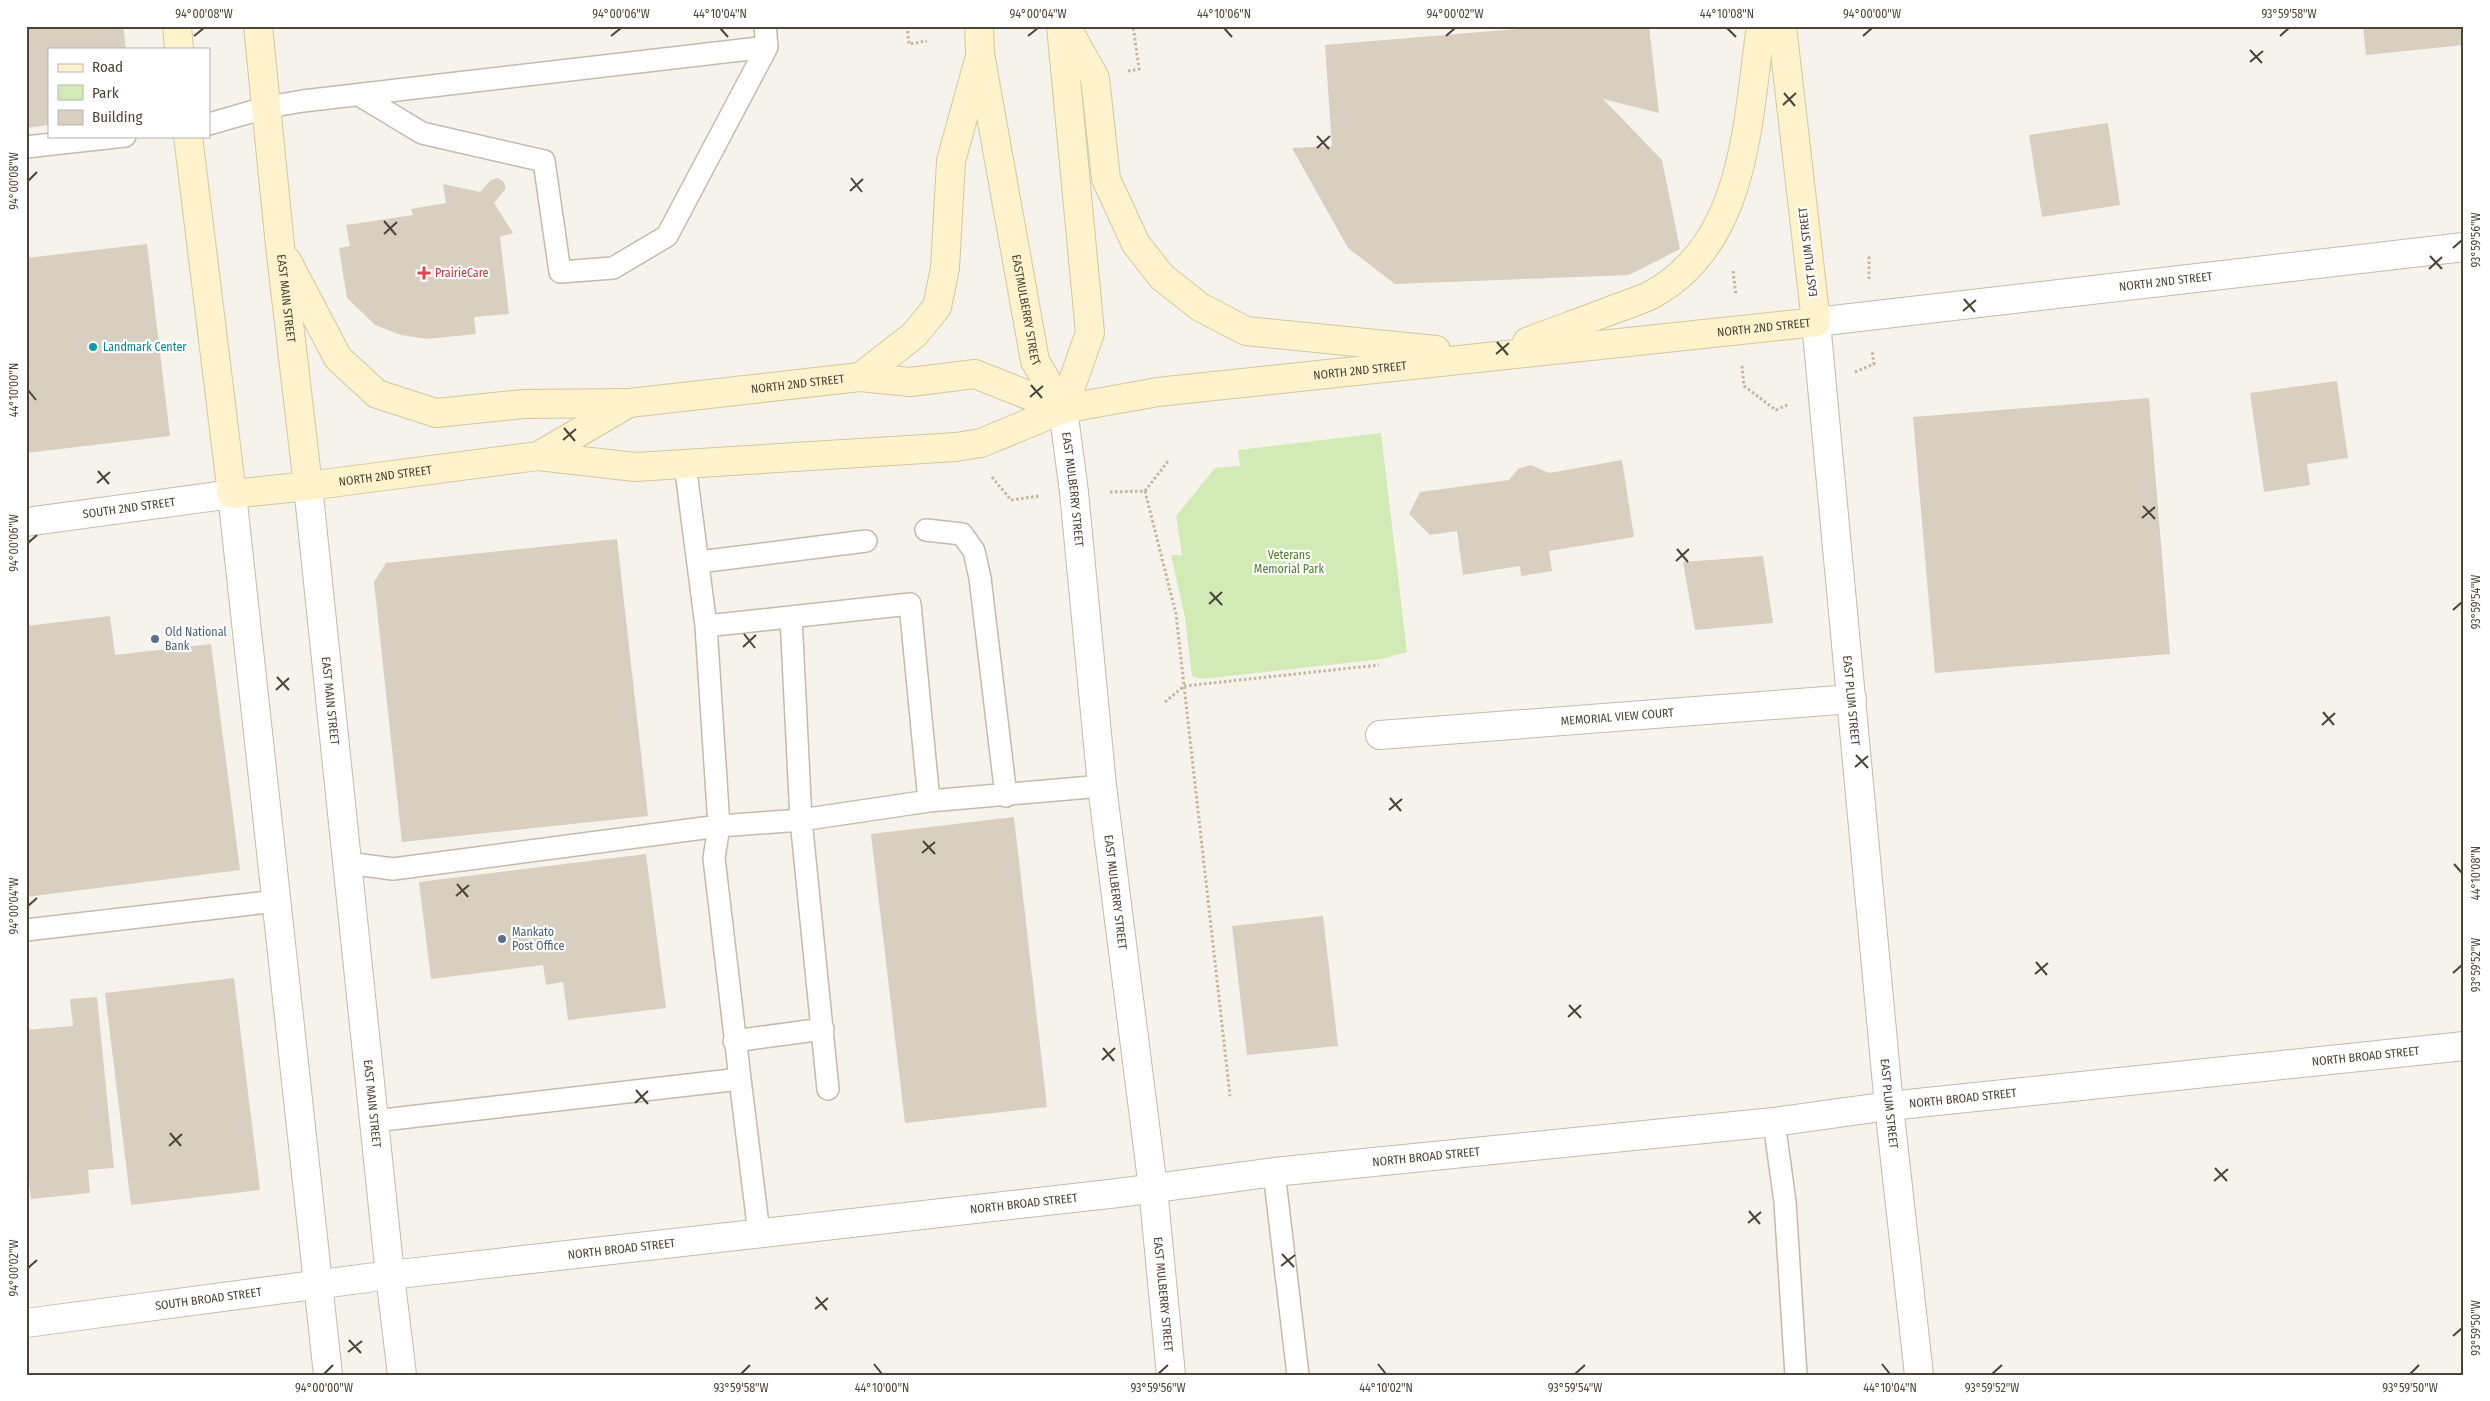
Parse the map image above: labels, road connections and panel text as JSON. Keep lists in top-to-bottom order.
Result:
{
  "streets": {
    "main road": [
      "EAST PLUM STREET",
      "NORTH 2ND STREET",
      "EAST MAIN STREET",
      "EASTMULBERRY STREET"
    ],
    "street": [
      "EAST MULBERRY STREET",
      "SOUTH 2ND STREET",
      "MEMORIAL VIEW COURT",
      "NORTH BROAD STREET",
      "SOUTH BROAD STREET"
    ]
  },
  "crossings": [
    ["EAST PLUM STREET", "NORTH 2ND STREET"],
    ["EAST PLUM STREET", "MEMORIAL VIEW COURT"],
    ["EAST PLUM STREET", "NORTH BROAD STREET"],
    ["NORTH 2ND STREET", "EAST MAIN STREET"],
    ["NORTH 2ND STREET", "EASTMULBERRY STREET"],
    ["NORTH 2ND STREET", "EAST MULBERRY STREET"],
    ["NORTH 2ND STREET", "SOUTH 2ND STREET"],
    ["EAST MAIN STREET", "NORTH BROAD STREET"],
    ["EAST MAIN STREET", "SOUTH BROAD STREET"],
    ["EASTMULBERRY STREET", "EAST MULBERRY STREET"],
    ["EAST MULBERRY STREET", "NORTH BROAD STREET"],
    ["NORTH BROAD STREET", "SOUTH BROAD STREET"]
  ],
  "parks": ["Veterans Memorial Park"],
  "places": {
    "health": ["PrairieCare"],
    "other": ["Landmark Center", "Old National Bank", "Mankato Post Office"]
  },
  "legend": ["Road", "Park", "Building"],
  "coordinates": [
    "94°00'08\"W",
    "94°00'06\"W",
    "44°10'04\"N",
    "94°00'04\"W",
    "44°10'06\"N",
    "94°00'02\"W",
    "44°10'08\"N",
    "94°00'00\"W",
    "93°59'58\"W",
    "93°59'56\"W",
    "44°10'00\"N",
    "93°59'54\"W",
    "93°59'52\"W",
    "93°59'50\"W",
    "44°10'02\"N"
  ]
}
